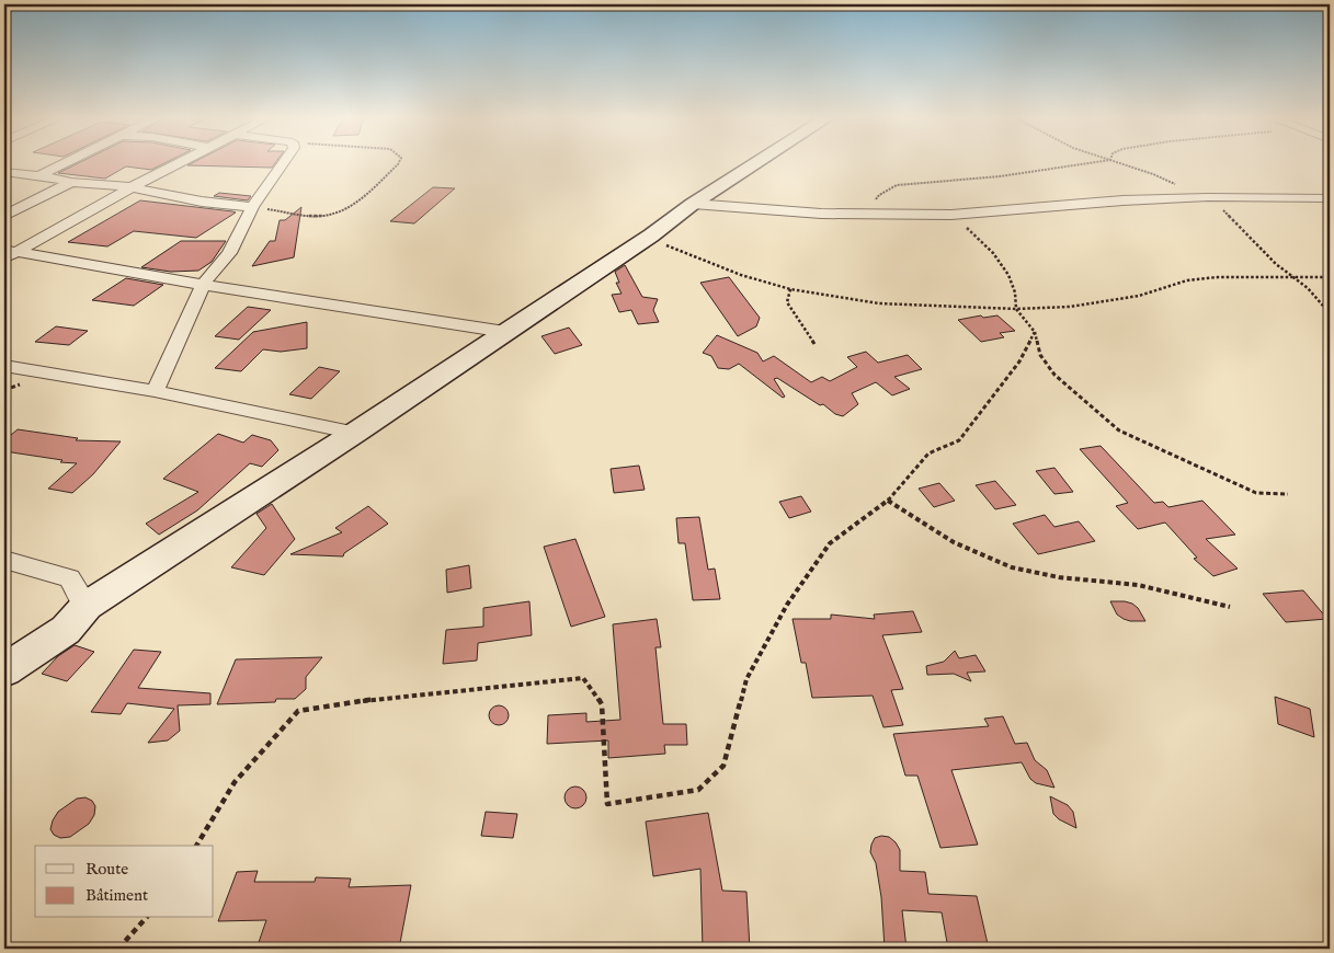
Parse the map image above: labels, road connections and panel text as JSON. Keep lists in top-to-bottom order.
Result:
{
  "legend": ["Route", "Bâtiment"]
}
